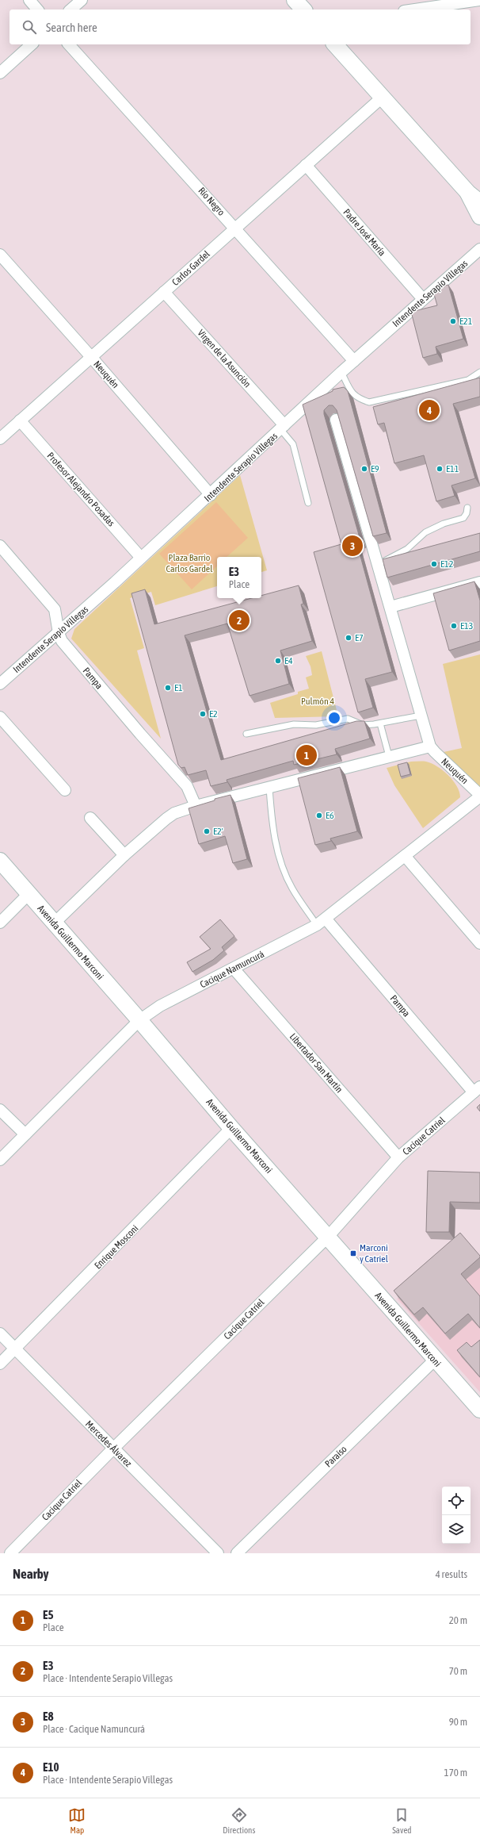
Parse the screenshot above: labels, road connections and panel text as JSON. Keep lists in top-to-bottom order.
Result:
{
  "streets": {
    "main road": ["Avenida Guillermo Marconi"],
    "street": [
      "Río Negro",
      "Padre José María",
      "Carlos Gardel",
      "Intendente Serapio Villegas",
      "Virgen de la Asunción",
      "Neuquén",
      "Profesor Alejandro Posadas",
      "Pampa",
      "Cacique Namuncurá",
      "Libertador San Martín",
      "Cacique Catriel",
      "Enrique Mosconi",
      "Mercedes Álvarez",
      "Paraíso"
    ]
  },
  "crossings": [
    ["Río Negro", "Carlos Gardel"],
    ["Río Negro", "Intendente Serapio Villegas"],
    ["Padre José María", "Carlos Gardel"],
    ["Padre José María", "Intendente Serapio Villegas"],
    ["Carlos Gardel", "Virgen de la Asunción"],
    ["Carlos Gardel", "Neuquén"],
    ["Carlos Gardel", "Profesor Alejandro Posadas"],
    ["Intendente Serapio Villegas", "Virgen de la Asunción"],
    ["Intendente Serapio Villegas", "Neuquén"],
    ["Intendente Serapio Villegas", "Profesor Alejandro Posadas"],
    ["Intendente Serapio Villegas", "Pampa"],
    ["Neuquén", "Cacique Namuncurá"],
    ["Pampa", "Cacique Namuncurá"],
    ["Pampa", "Cacique Catriel"],
    ["Avenida Guillermo Marconi", "Cacique Namuncurá"],
    ["Avenida Guillermo Marconi", "Cacique Catriel"],
    ["Avenida Guillermo Marconi", "Enrique Mosconi"],
    ["Avenida Guillermo Marconi", "Paraíso"],
    ["Cacique Namuncurá", "Libertador San Martín"],
    ["Libertador San Martín", "Cacique Catriel"],
    ["Cacique Catriel", "Mercedes Álvarez"],
    ["Enrique Mosconi", "Mercedes Álvarez"]
  ],
  "parks": ["Plaza Barrio Carlos Gardel", "Pulmón 4"],
  "places": {
    "other": [
      "E21",
      "E9",
      "E11",
      "E12",
      "E13",
      "E7",
      "E4",
      "E1",
      "E2",
      "E6",
      "E2'"
    ],
    "transit": ["Marconi y Catriel"]
  },
  "page": {
    "search": "Search here",
    "pins": [
      "4",
      "3",
      "2",
      "1"
    ],
    "popup": ["E3", "Place"],
    "heading": ["Nearby", "4 results"],
    "list": [
      {
        "mark": "1",
        "name": "E5",
        "note": "Place",
        "value": "20 m"
      },
      {
        "mark": "2",
        "name": "E3",
        "note": "Place · Intendente Serapio Villegas",
        "value": "70 m"
      },
      {
        "mark": "3",
        "name": "E8",
        "note": "Place · Cacique Namuncurá",
        "value": "90 m"
      },
      {
        "mark": "4",
        "name": "E10",
        "note": "Place · Intendente Serapio Villegas",
        "value": "170 m"
      }
    ],
    "nav": ["Map", "Directions", "Saved"]
  }
}
